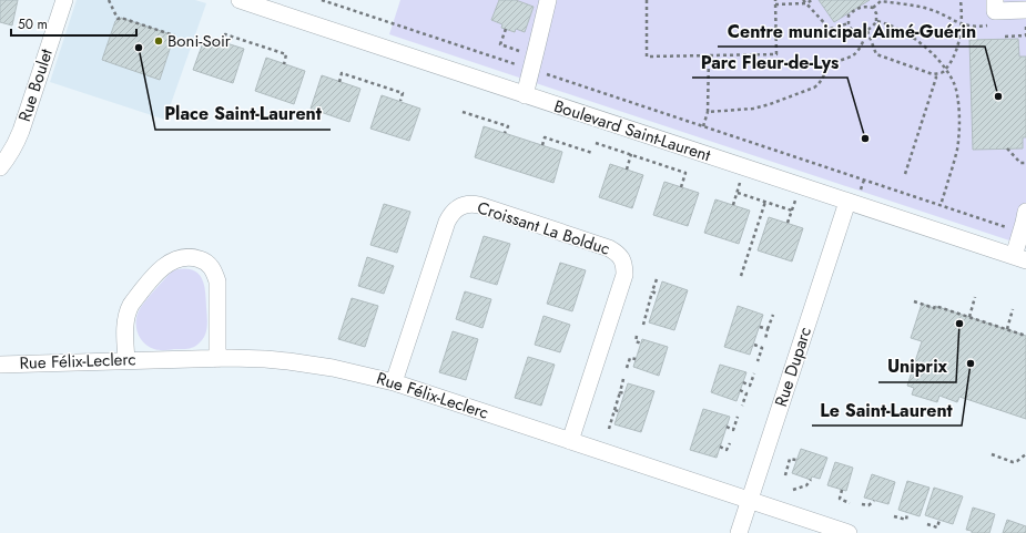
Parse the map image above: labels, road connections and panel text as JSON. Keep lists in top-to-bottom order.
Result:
{
  "streets": {
    "street": [
      "Rue Boulet",
      "Boulevard Saint-Laurent",
      "Croissant La Bolduc",
      "Rue Félix-Leclerc",
      "Rue Duparc"
    ]
  },
  "crossings": [
    ["Boulevard Saint-Laurent", "Rue Duparc"],
    ["Croissant La Bolduc", "Rue Félix-Leclerc"],
    ["Rue Félix-Leclerc", "Rue Duparc"]
  ],
  "places": [
    "Boni-Soir",
    "Place Saint-Laurent",
    "Centre municipal Aimé-Guérin",
    "Parc Fleur-de-Lys",
    "Uniprix",
    "Le Saint-Laurent"
  ],
  "scale_bar": "50 m"
}
